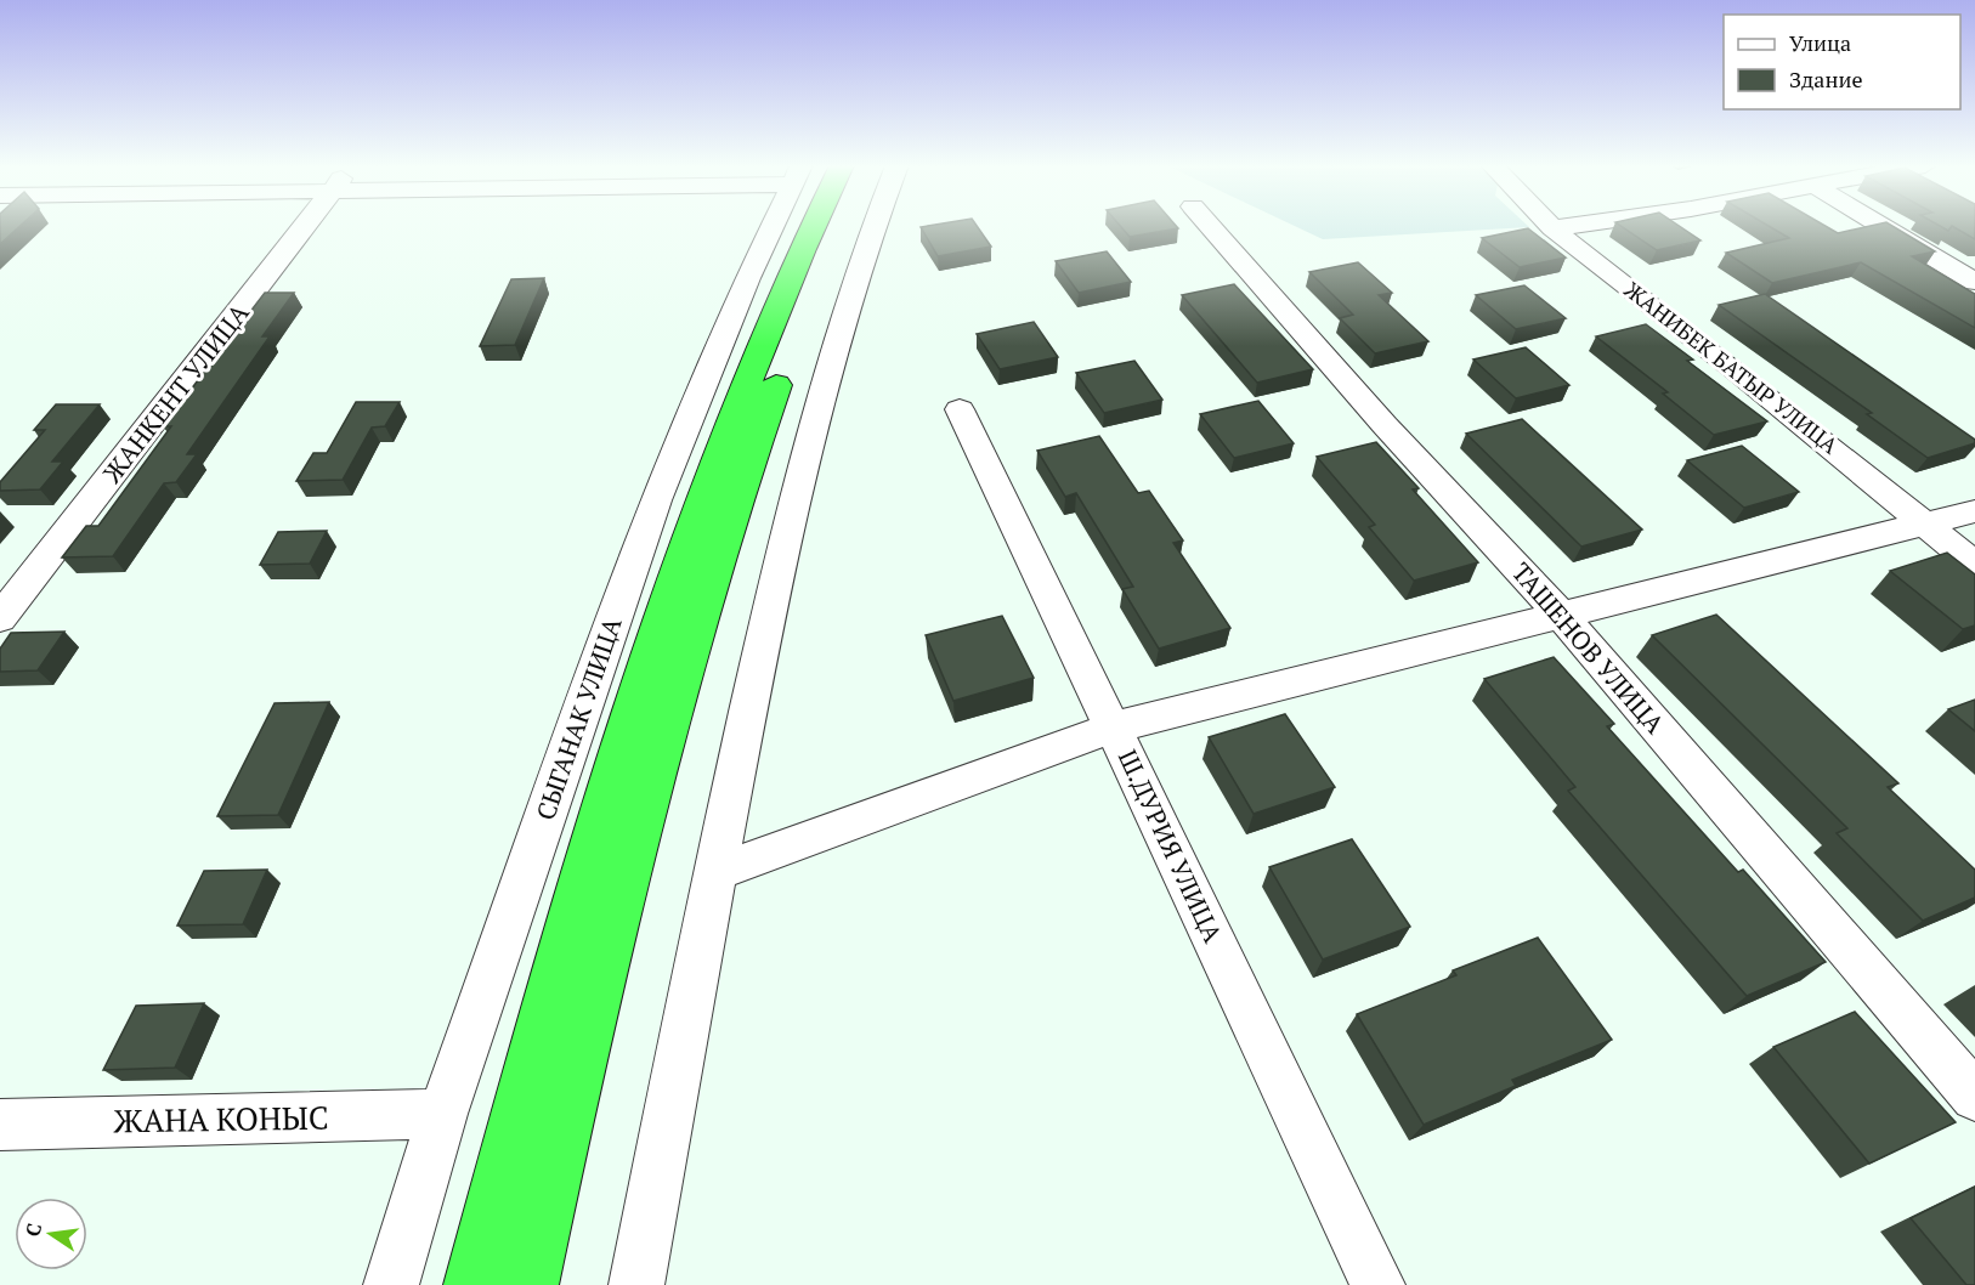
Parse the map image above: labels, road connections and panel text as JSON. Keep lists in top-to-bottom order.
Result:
{
  "streets": {
    "street": [
      "ЖАНИБЕК БАТЫР УЛИЦА",
      "ЖАНКЕНТ УЛИЦА",
      "ТАШЕНОВ УЛИЦА",
      "СЫГАНАК УЛИЦА",
      "Ш.ДУРИЯ УЛИЦА",
      "ЖАНА КОНЫС"
    ]
  },
  "crossings": [
    ["СЫГАНАК УЛИЦА", "ЖАНА КОНЫС"]
  ],
  "legend": ["Улица", "Здание"],
  "north": "left"
}
